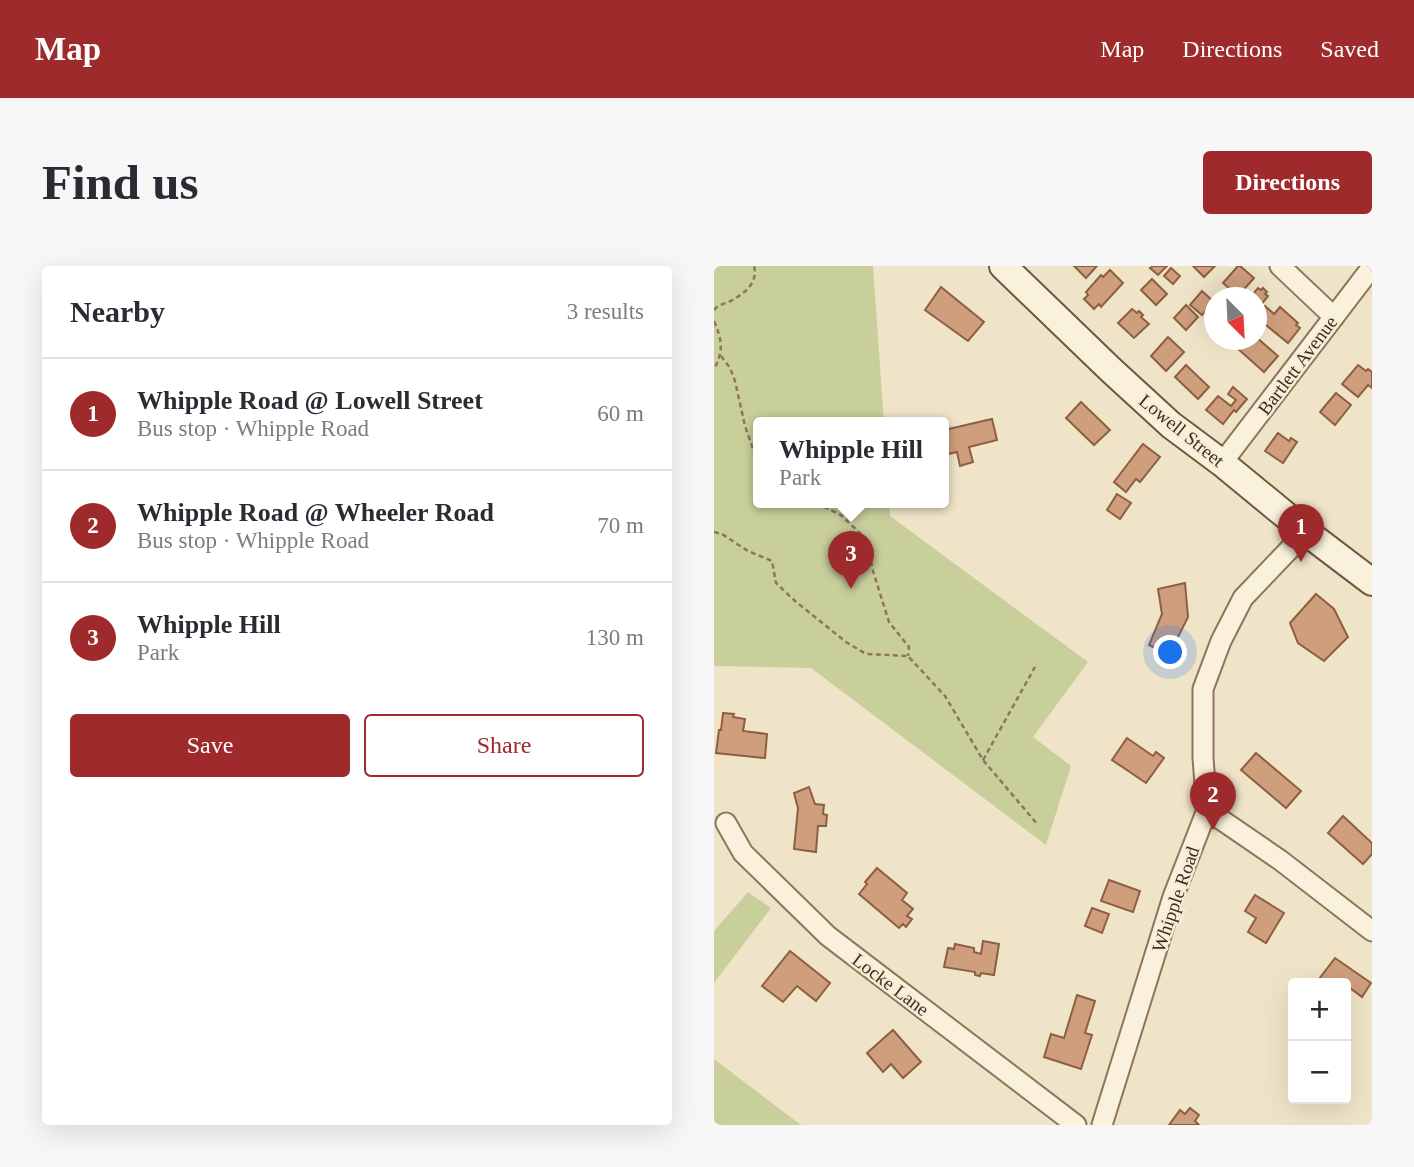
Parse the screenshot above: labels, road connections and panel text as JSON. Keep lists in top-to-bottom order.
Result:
{
  "streets": {
    "main road": ["Lowell Street"],
    "street": ["Bartlett Avenue", "Whipple Road", "Locke Lane"]
  },
  "crossings": [
    ["Bartlett Avenue", "Lowell Street"],
    ["Lowell Street", "Whipple Road"]
  ],
  "north": "bottom right",
  "page": {
    "header": "Map",
    "nav": ["Map", "Directions", "Saved"],
    "buttons": [
      "Directions",
      ["Save", "Share"]
    ],
    "title": "Find us",
    "heading": ["Nearby", "3 results"],
    "list": [
      {
        "mark": "1",
        "name": "Whipple Road @ Lowell Street",
        "note": "Bus stop · Whipple Road",
        "value": "60 m"
      },
      {
        "mark": "2",
        "name": "Whipple Road @ Wheeler Road",
        "note": "Bus stop · Whipple Road",
        "value": "70 m"
      },
      {
        "mark": "3",
        "name": "Whipple Hill",
        "note": "Park",
        "value": "130 m"
      }
    ],
    "popup": ["Whipple Hill", "Park"],
    "pins": ["1", "3", "2"],
    "map_buttons": ["+", "−"]
  }
}
